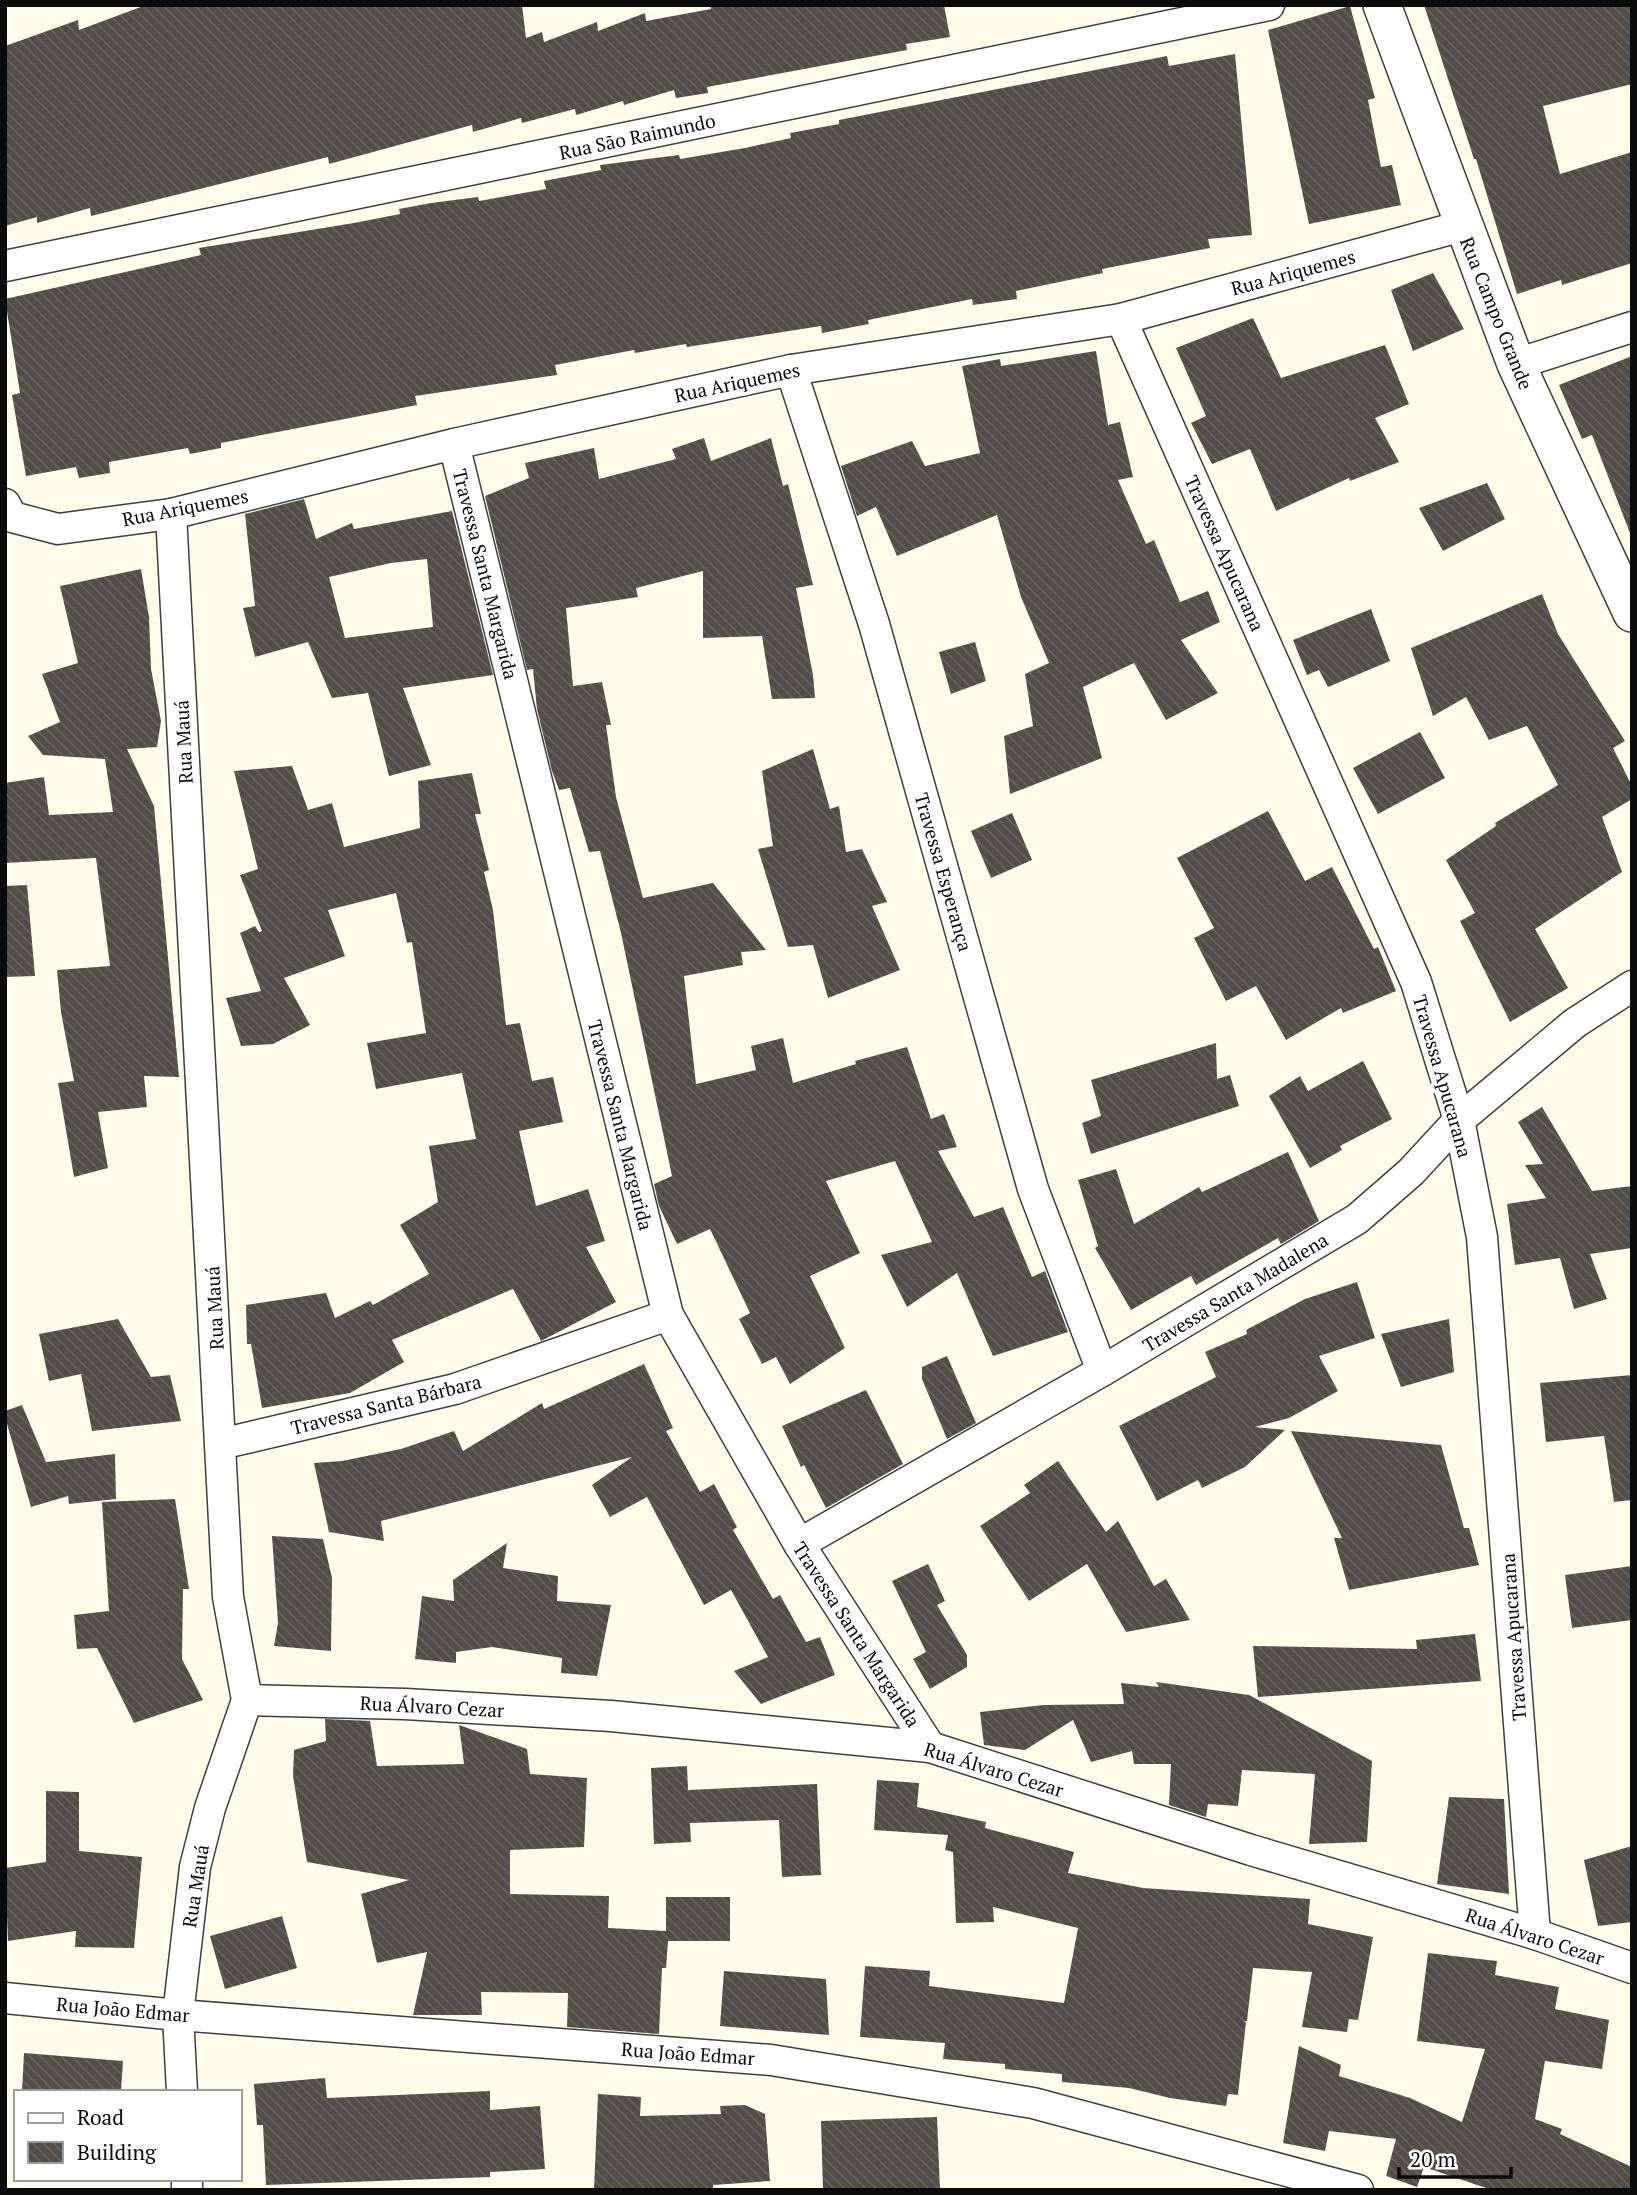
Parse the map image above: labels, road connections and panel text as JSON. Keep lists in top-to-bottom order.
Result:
{
  "streets": {
    "street": [
      "Rua São Raimundo",
      "Rua Ariquemes",
      "Rua Campo Grande",
      "Travessa Apucarana",
      "Travessa Santa Margarida",
      "Rua Mauá",
      "Travessa Esperança",
      "Travessa Santa Madalena",
      "Travessa Santa Bárbara",
      "Rua Álvaro Cezar",
      "Rua João Edmar"
    ]
  },
  "crossings": [
    ["Rua Ariquemes", "Rua Campo Grande"],
    ["Rua Ariquemes", "Travessa Apucarana"],
    ["Rua Ariquemes", "Travessa Santa Margarida"],
    ["Rua Ariquemes", "Rua Mauá"],
    ["Rua Ariquemes", "Travessa Esperança"],
    ["Travessa Apucarana", "Travessa Santa Madalena"],
    ["Travessa Apucarana", "Rua Álvaro Cezar"],
    ["Travessa Santa Margarida", "Travessa Santa Madalena"],
    ["Travessa Santa Margarida", "Travessa Santa Bárbara"],
    ["Travessa Santa Margarida", "Rua Álvaro Cezar"],
    ["Rua Mauá", "Travessa Santa Bárbara"],
    ["Rua Mauá", "Rua Álvaro Cezar"],
    ["Rua Mauá", "Rua João Edmar"],
    ["Travessa Esperança", "Travessa Santa Madalena"]
  ],
  "legend": ["Road", "Building"],
  "scale_bar": "20 m"
}
